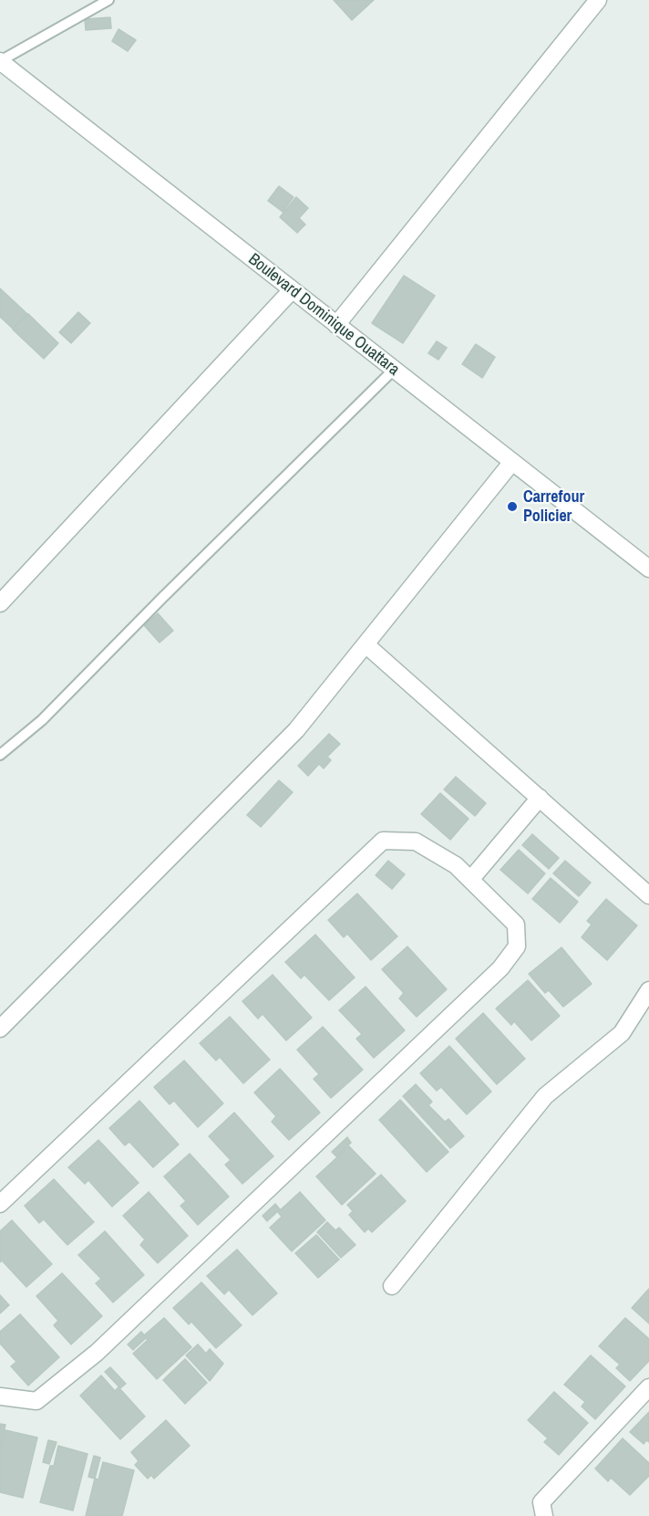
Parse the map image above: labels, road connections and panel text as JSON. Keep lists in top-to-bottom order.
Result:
{
  "streets": {
    "street": ["Boulevard Dominique Ouattara"]
  },
  "places": ["Carrefour Policier"]
}
